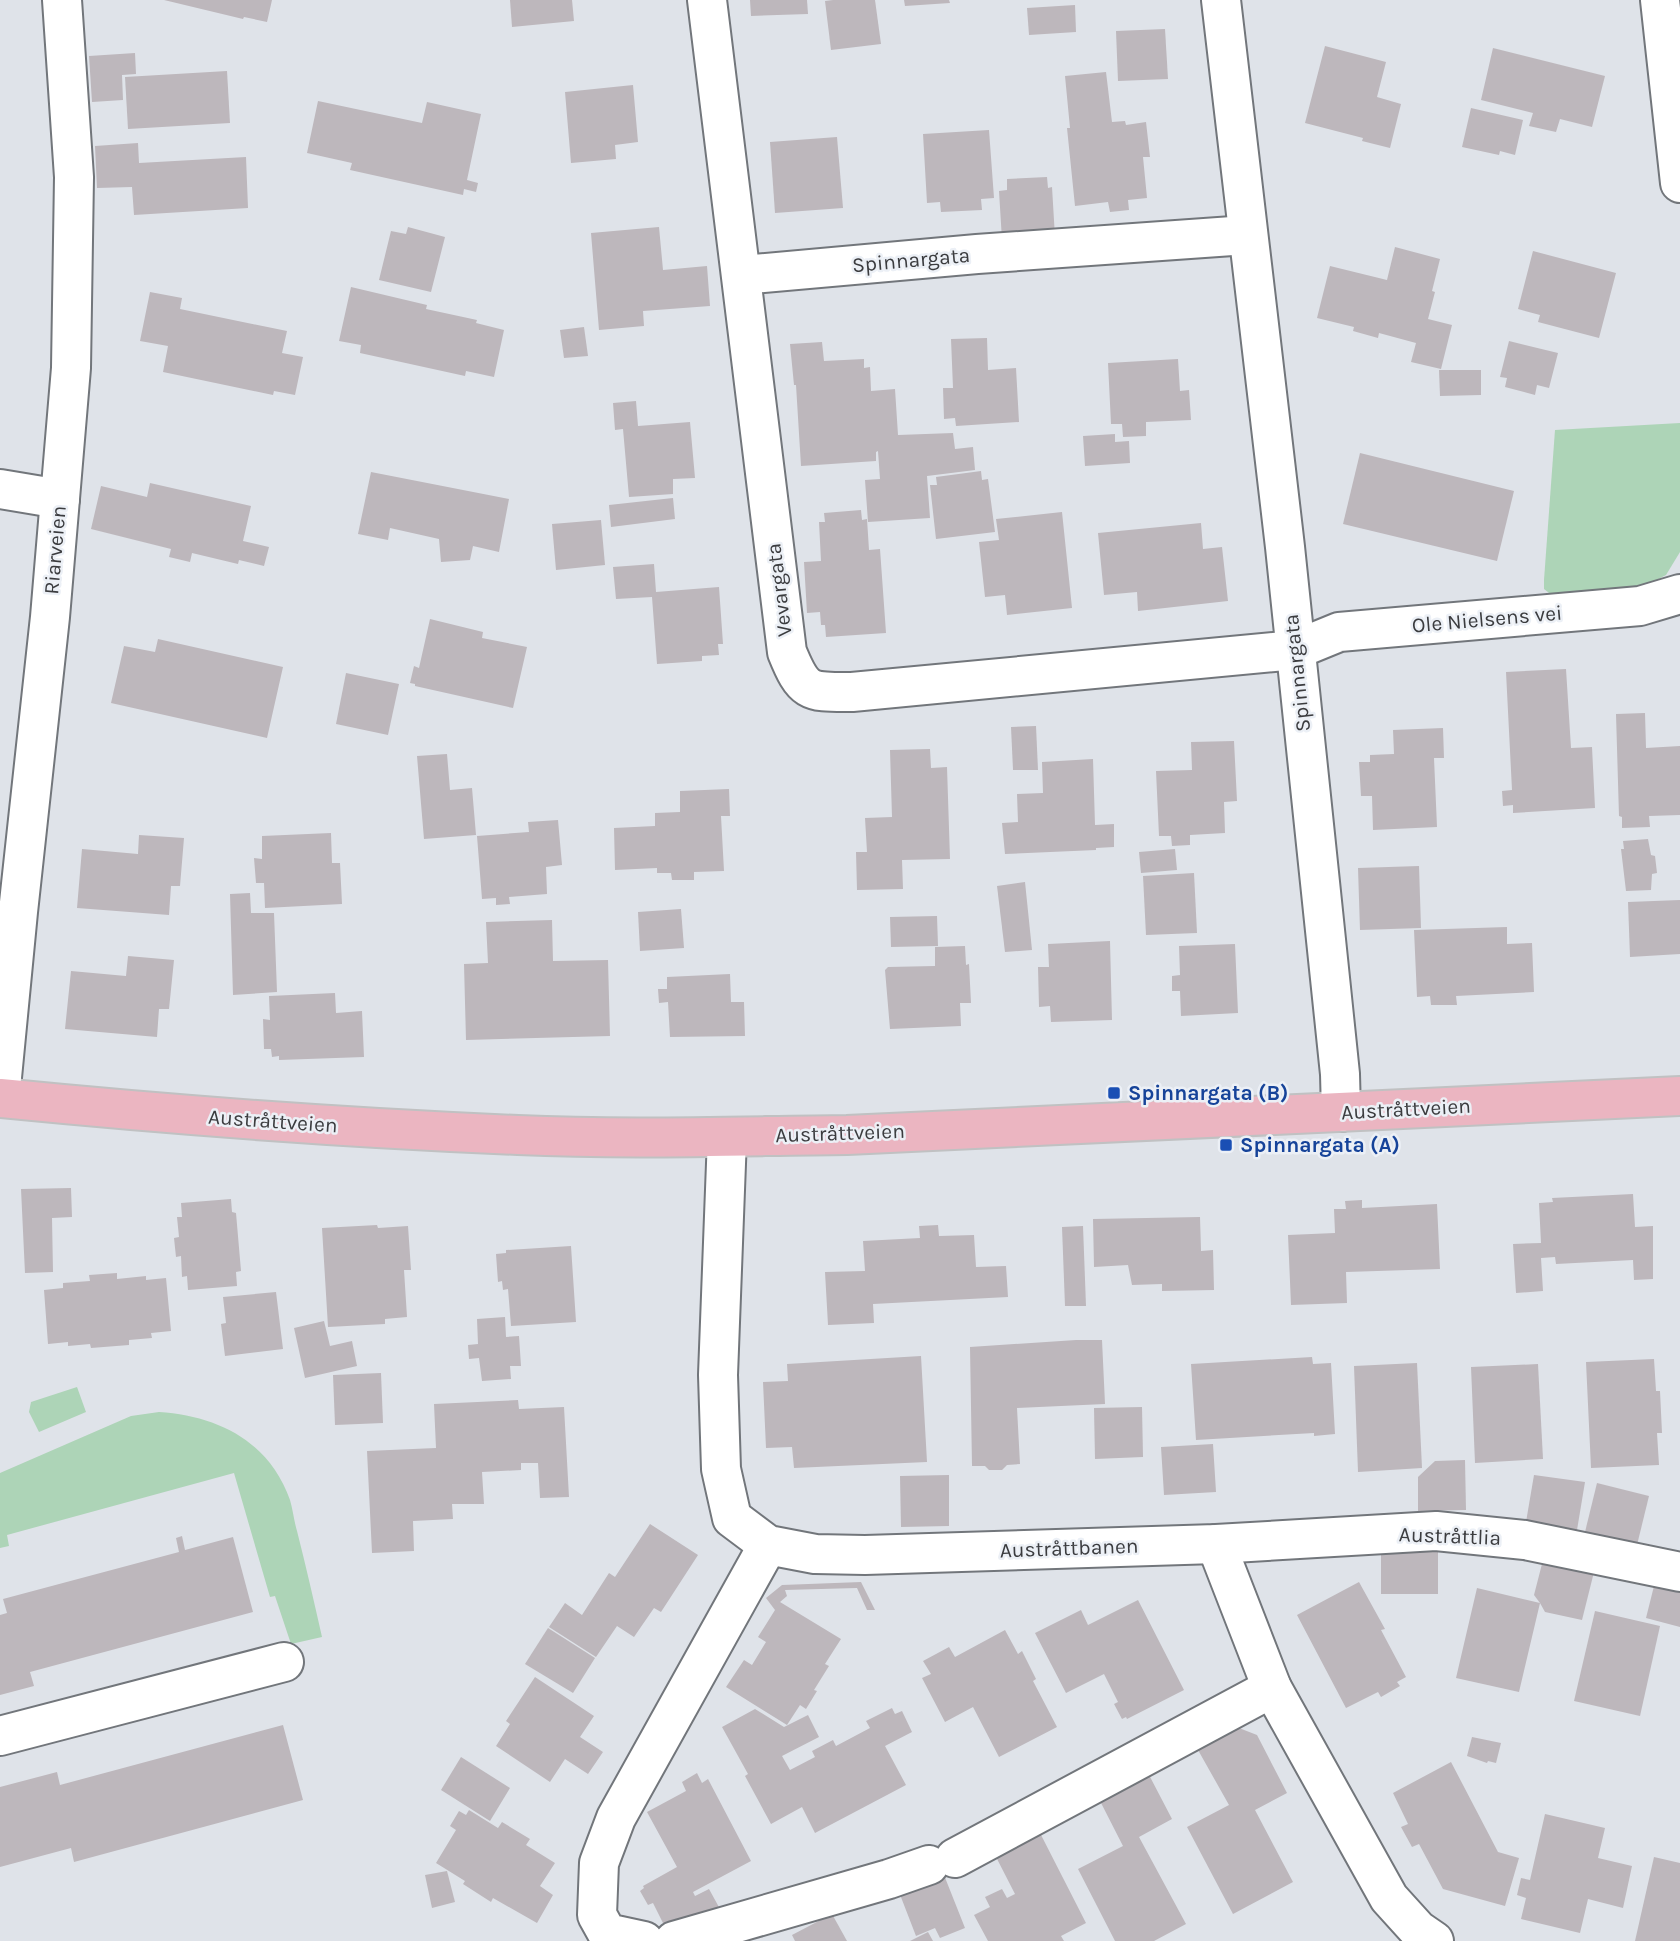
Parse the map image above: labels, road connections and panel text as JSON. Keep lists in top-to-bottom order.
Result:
{
  "streets": {
    "main road": ["Austråttveien"],
    "street": [
      "Spinnargata",
      "Riarveien",
      "Vevargata",
      "Ole Nielsens vei",
      "Austråttlia",
      "Austråttbanen"
    ]
  },
  "crossings": [
    ["Spinnargata", "Vevargata"],
    ["Spinnargata", "Ole Nielsens vei"],
    ["Spinnargata", "Austråttveien"],
    ["Riarveien", "Austråttveien"],
    ["Vevargata", "Ole Nielsens vei"],
    ["Austråttveien", "Austråttbanen"],
    ["Austråttlia", "Austråttbanen"]
  ],
  "places": {
    "transit": ["Spinnargata (B)", "Spinnargata (A)"]
  }
}
